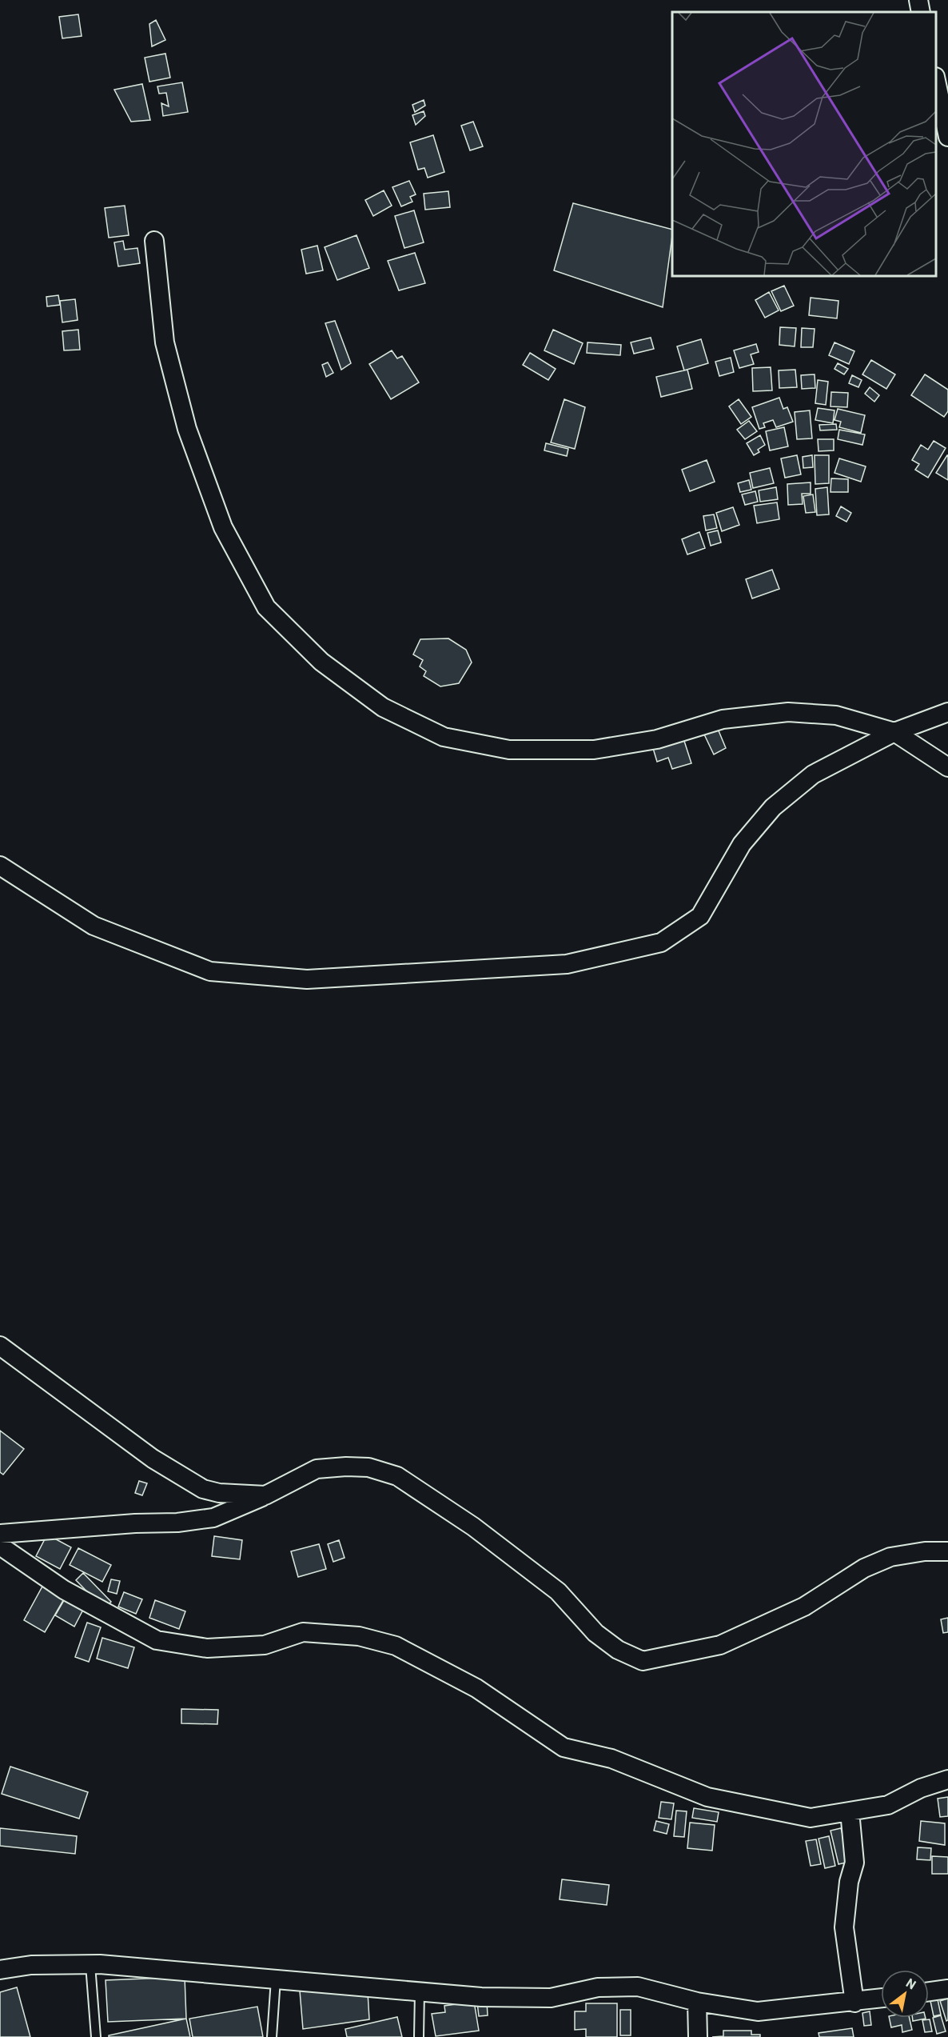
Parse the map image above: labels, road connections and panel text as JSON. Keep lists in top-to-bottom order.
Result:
{
  "north": "top right"
}
